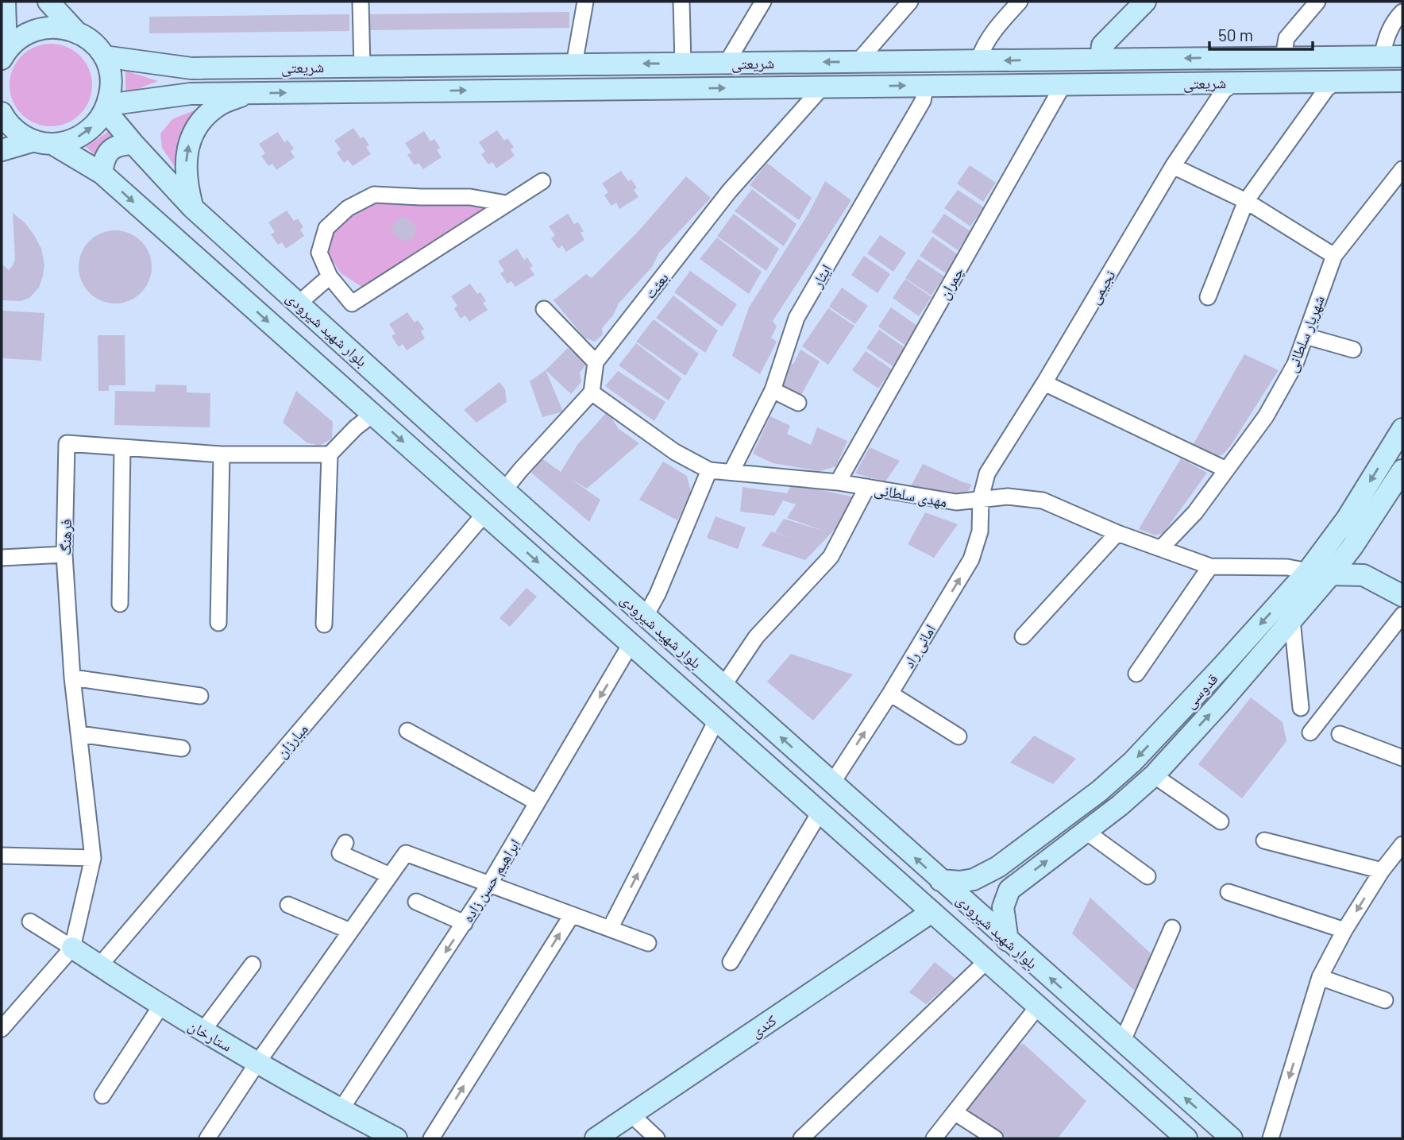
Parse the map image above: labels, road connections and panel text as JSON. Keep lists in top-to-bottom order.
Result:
{
  "streets": {
    "main road": [
      "شریعتی",
      "بلوار شهید شیرودی",
      "قدوسی",
      "کندی",
      "ستارخان"
    ],
    "street": [
      "ایثار",
      "چمران",
      "بعثت",
      "نجیمی",
      "شهریار سلطانی",
      "مهدی سلطانی",
      "فرهنگ",
      "امانی راد",
      "مبارزان",
      "ابراهیم حسن زاده"
    ]
  },
  "crossings": [
    ["شریعتی", "ایثار"],
    ["شریعتی", "چمران"],
    ["شریعتی", "بعثت"],
    ["شریعتی", "نجیمی"],
    ["شریعتی", "بلوار شهید شیرودی"],
    ["ایثار", "مهدی سلطانی"],
    ["چمران", "مهدی سلطانی"],
    ["نجیمی", "مهدی سلطانی"],
    ["نجیمی", "امانی راد"],
    ["بلوار شهید شیرودی", "امانی راد"],
    ["بلوار شهید شیرودی", "قدوسی"],
    ["بلوار شهید شیرودی", "مبارزان"],
    ["بلوار شهید شیرودی", "ابراهیم حسن زاده"],
    ["بلوار شهید شیرودی", "کندی"],
    ["شهریار سلطانی", "مهدی سلطانی"],
    ["مهدی سلطانی", "امانی راد"],
    ["مهدی سلطانی", "قدوسی"],
    ["فرهنگ", "ستارخان"],
    ["مبارزان", "ستارخان"],
    ["ابراهیم حسن زاده", "ستارخان"]
  ],
  "scale_bar": "50 m"
}
